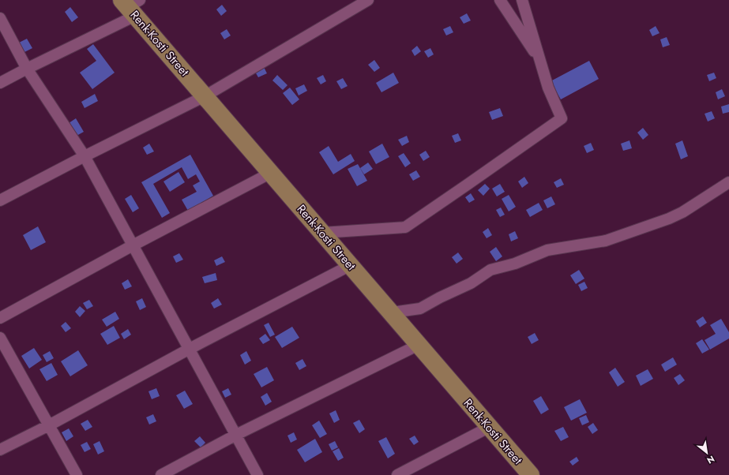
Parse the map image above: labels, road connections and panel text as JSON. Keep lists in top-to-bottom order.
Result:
{
  "streets": {
    "main road": ["Renk-Kosti Street"]
  },
  "north": "bottom right"
}
